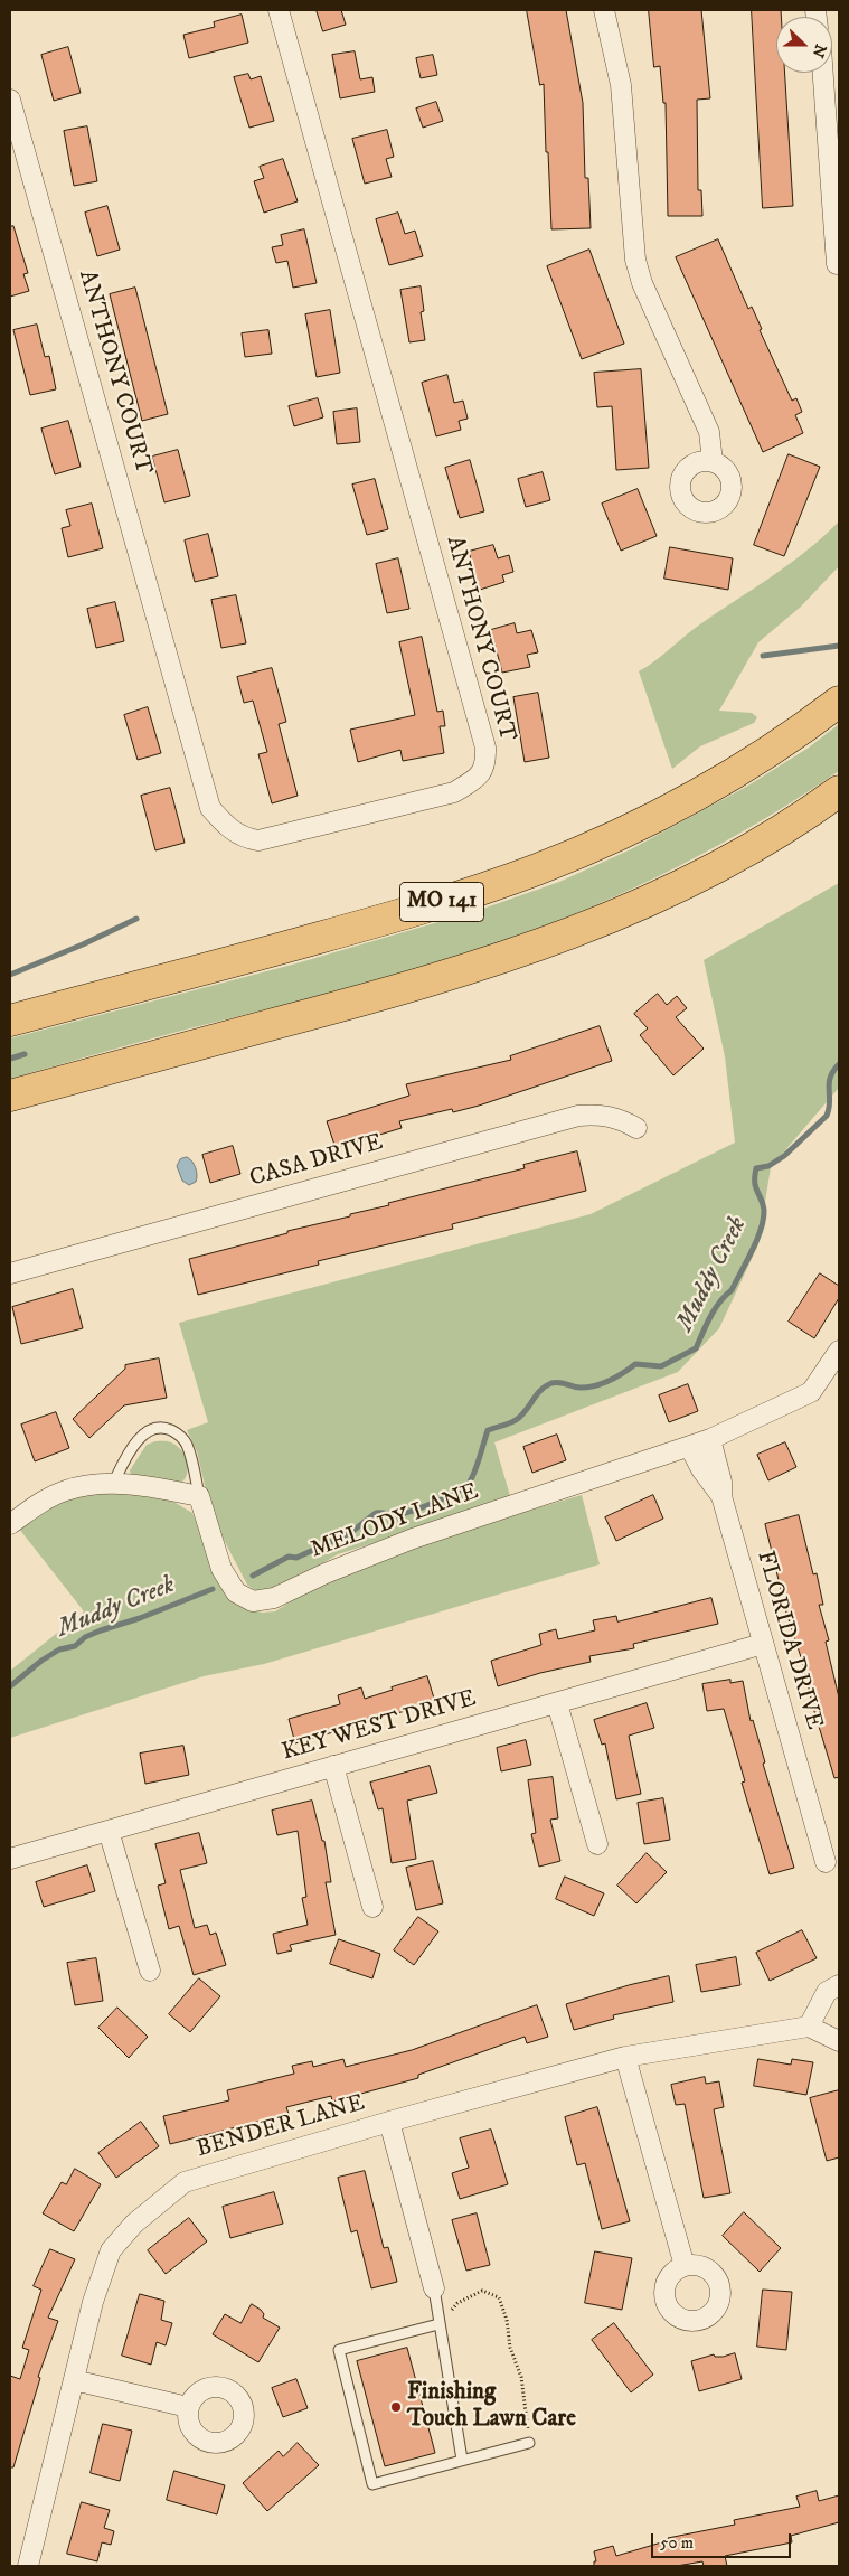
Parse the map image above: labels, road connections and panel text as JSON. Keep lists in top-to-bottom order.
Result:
{
  "streets": {
    "highway": ["MO 141"],
    "street": [
      "ANTHONY COURT",
      "CASA DRIVE",
      "MELODY LANE",
      "FLORIDA DRIVE",
      "KEY WEST DRIVE",
      "BENDER LANE"
    ]
  },
  "crossings": [
    ["MELODY LANE", "FLORIDA DRIVE"],
    ["FLORIDA DRIVE", "KEY WEST DRIVE"]
  ],
  "water": ["Muddy Creek"],
  "places": ["Finishing Touch Lawn Care"],
  "scale_bar": "50 m",
  "north": "right"
}
